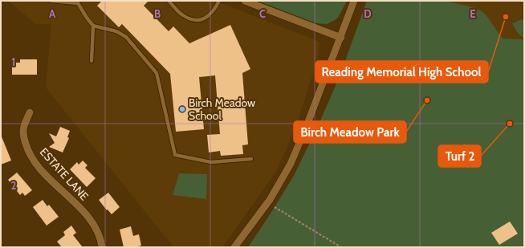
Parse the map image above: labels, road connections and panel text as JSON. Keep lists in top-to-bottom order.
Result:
{
  "streets": {
    "street": ["ESTATE LANE"]
  },
  "places": [
    "Reading Memorial High School",
    "Birch Meadow Park",
    "Birch Meadow School",
    "Turf 2"
  ],
  "grid": {
    "columns": [
      "A",
      "B",
      "C",
      "D",
      "E"
    ],
    "rows": ["1", "2"]
  }
}
